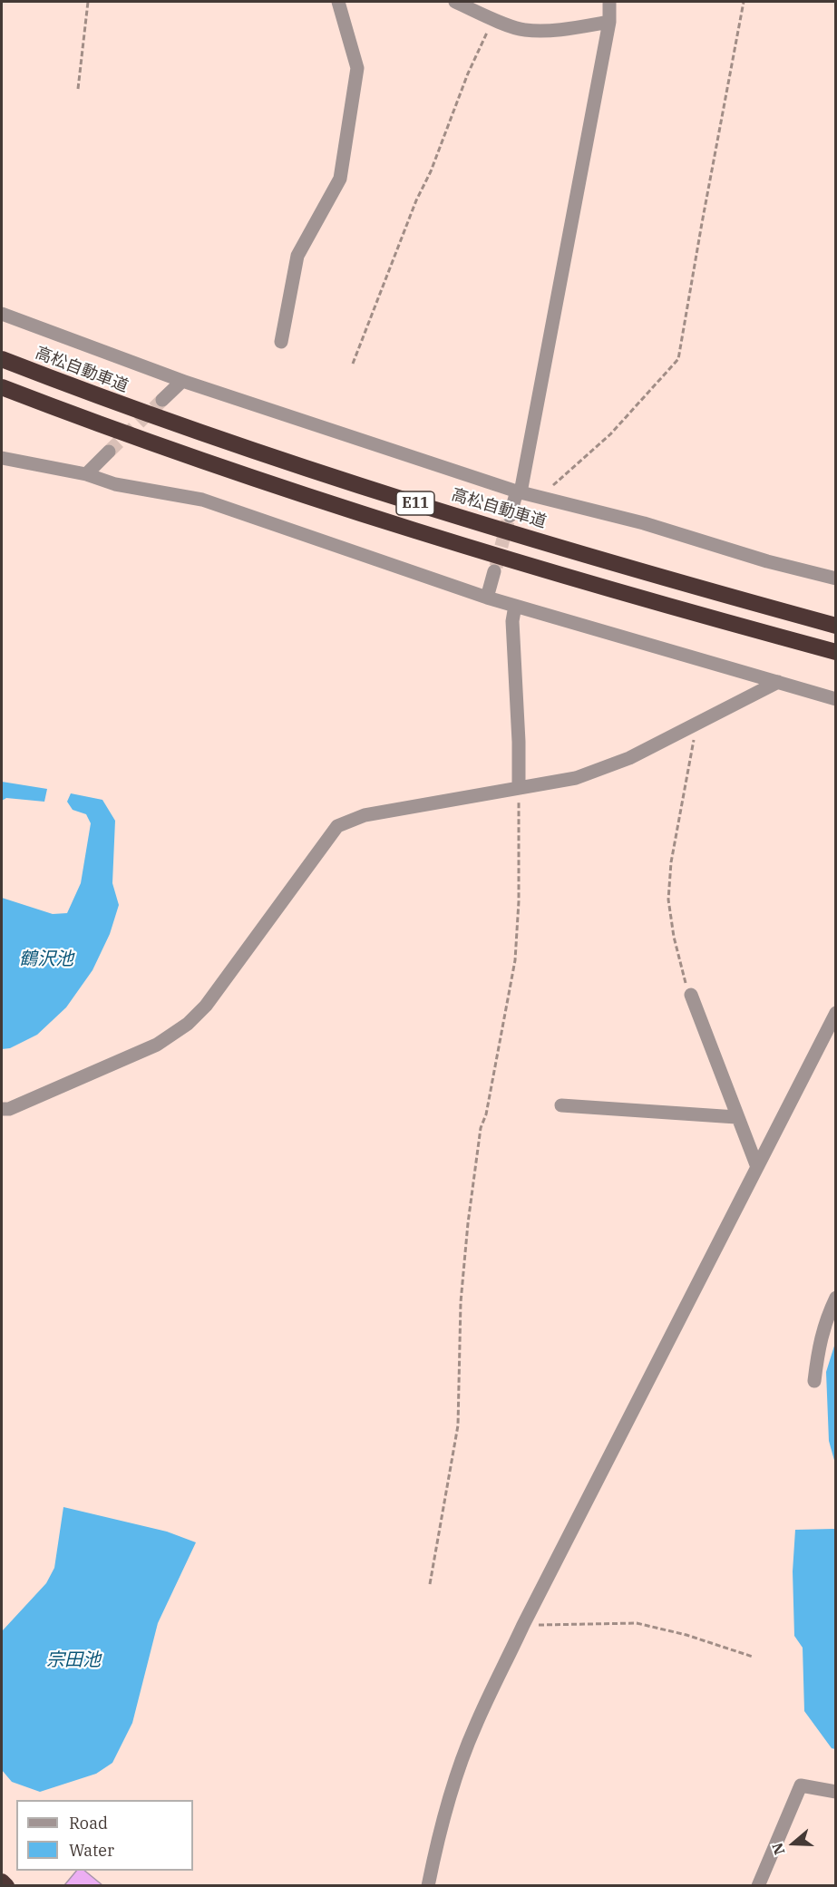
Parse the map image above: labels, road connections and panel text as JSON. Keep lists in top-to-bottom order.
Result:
{
  "streets": {
    "highway": ["高松自動車道", "E11"]
  },
  "water": ["鶴沢池", "宗田池"],
  "legend": ["Road", "Water"],
  "north": "left"
}
